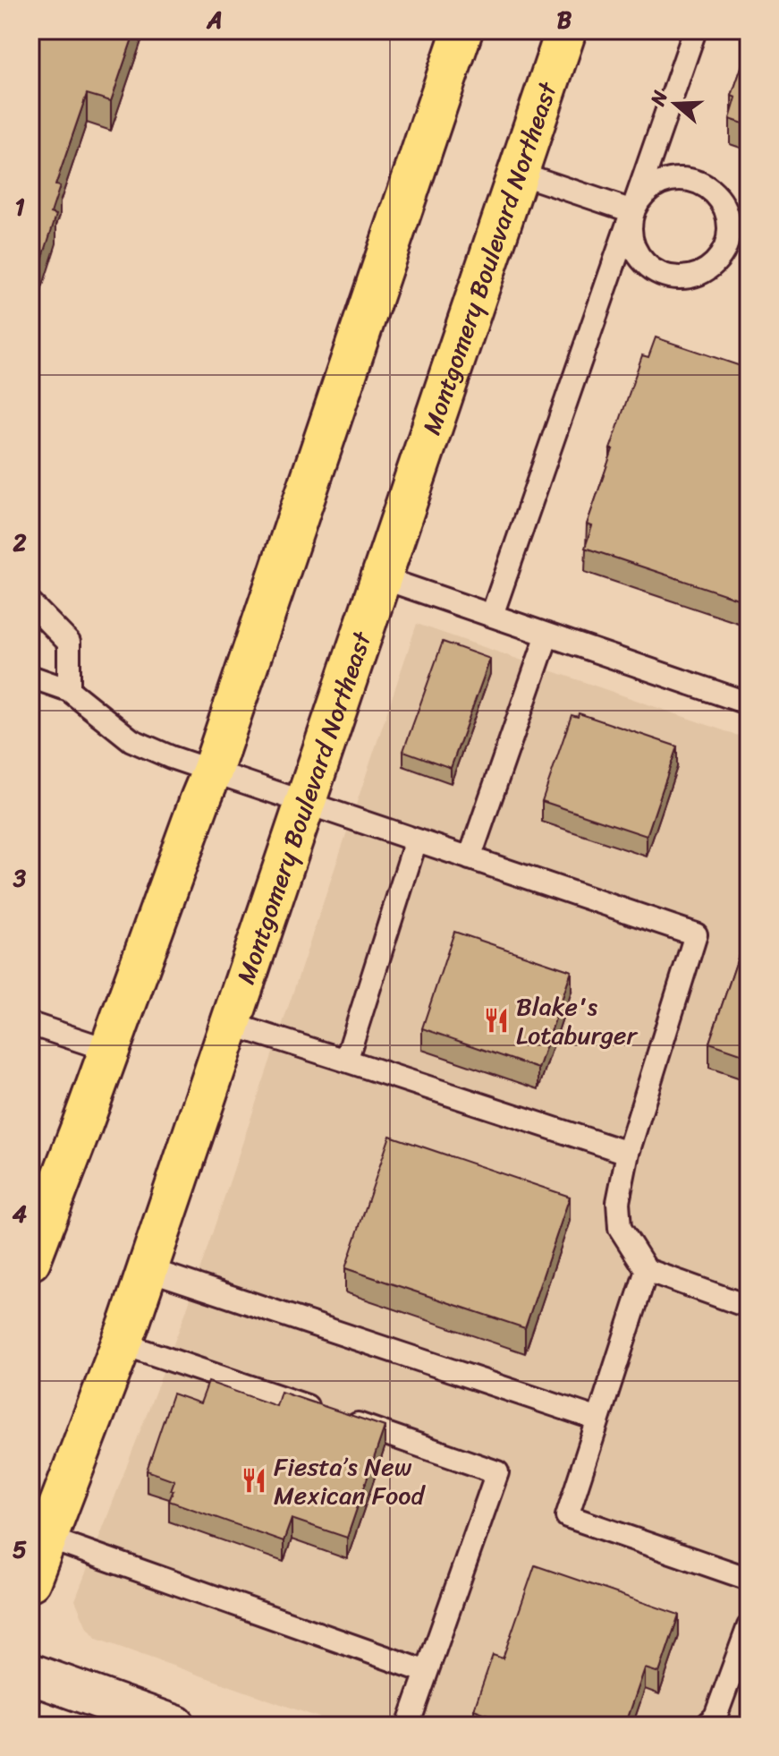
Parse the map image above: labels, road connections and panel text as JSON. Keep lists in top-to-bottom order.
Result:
{
  "streets": {
    "main road": ["Montgomery Boulevard Northeast"]
  },
  "places": {
    "restaurant": ["Blake's Lotaburger", "Fiesta’s New Mexican Food"]
  },
  "north": "left",
  "grid": {
    "columns": ["A", "B"],
    "rows": [
      "1",
      "2",
      "3",
      "4",
      "5"
    ]
  }
}
